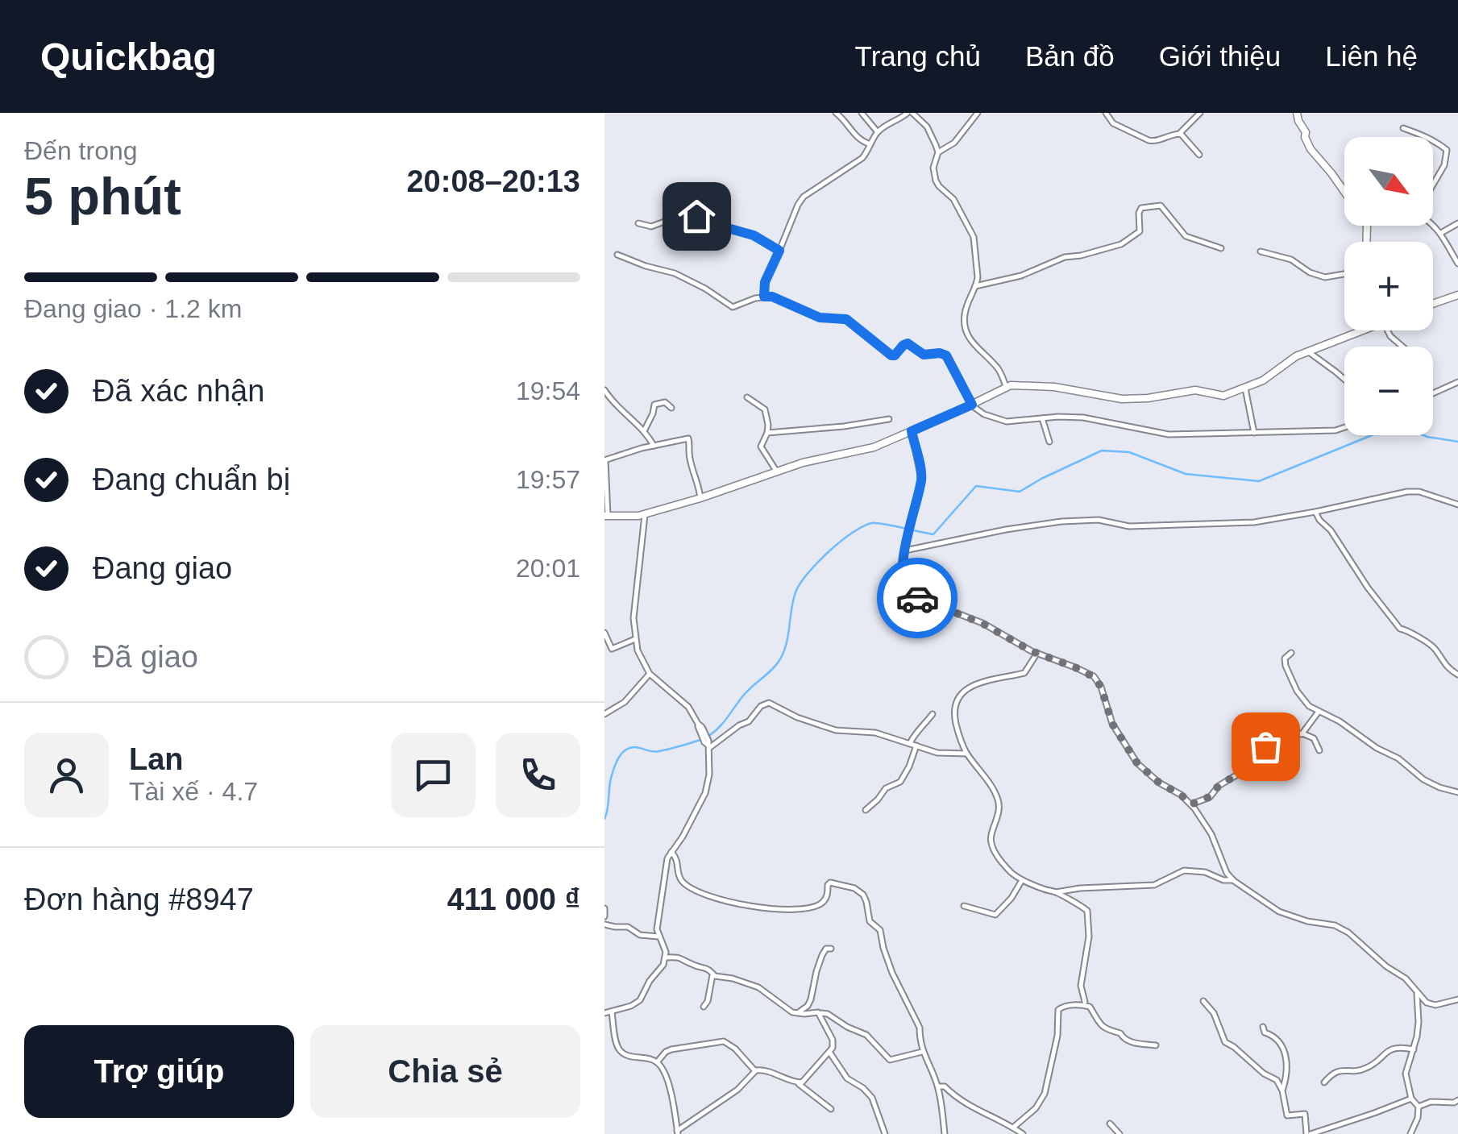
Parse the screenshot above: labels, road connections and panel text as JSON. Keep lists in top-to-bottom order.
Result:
{
  "north": "bottom right",
  "page": {
    "header": "Quickbag",
    "nav": [
      "Trang chủ",
      "Bản đồ",
      "Giới thiệu",
      "Liên hệ"
    ],
    "heading": ["5 phút", "Đến trong", "20:08–20:13"],
    "panel": [
      "Lan",
      "Tài xế · 4.7",
      "Đơn hàng #8947",
      "411 000 ₫"
    ],
    "map_buttons": ["+", "−"],
    "bar": "Đang giao · 1.2 km",
    "list": [
      ["Đã xác nhận", "19:54"],
      ["Đang chuẩn bị", "19:57"],
      ["Đang giao", "20:01"],
      "Đã giao"
    ],
    "buttons": ["Trợ giúp", "Chia sẻ"]
  }
}
